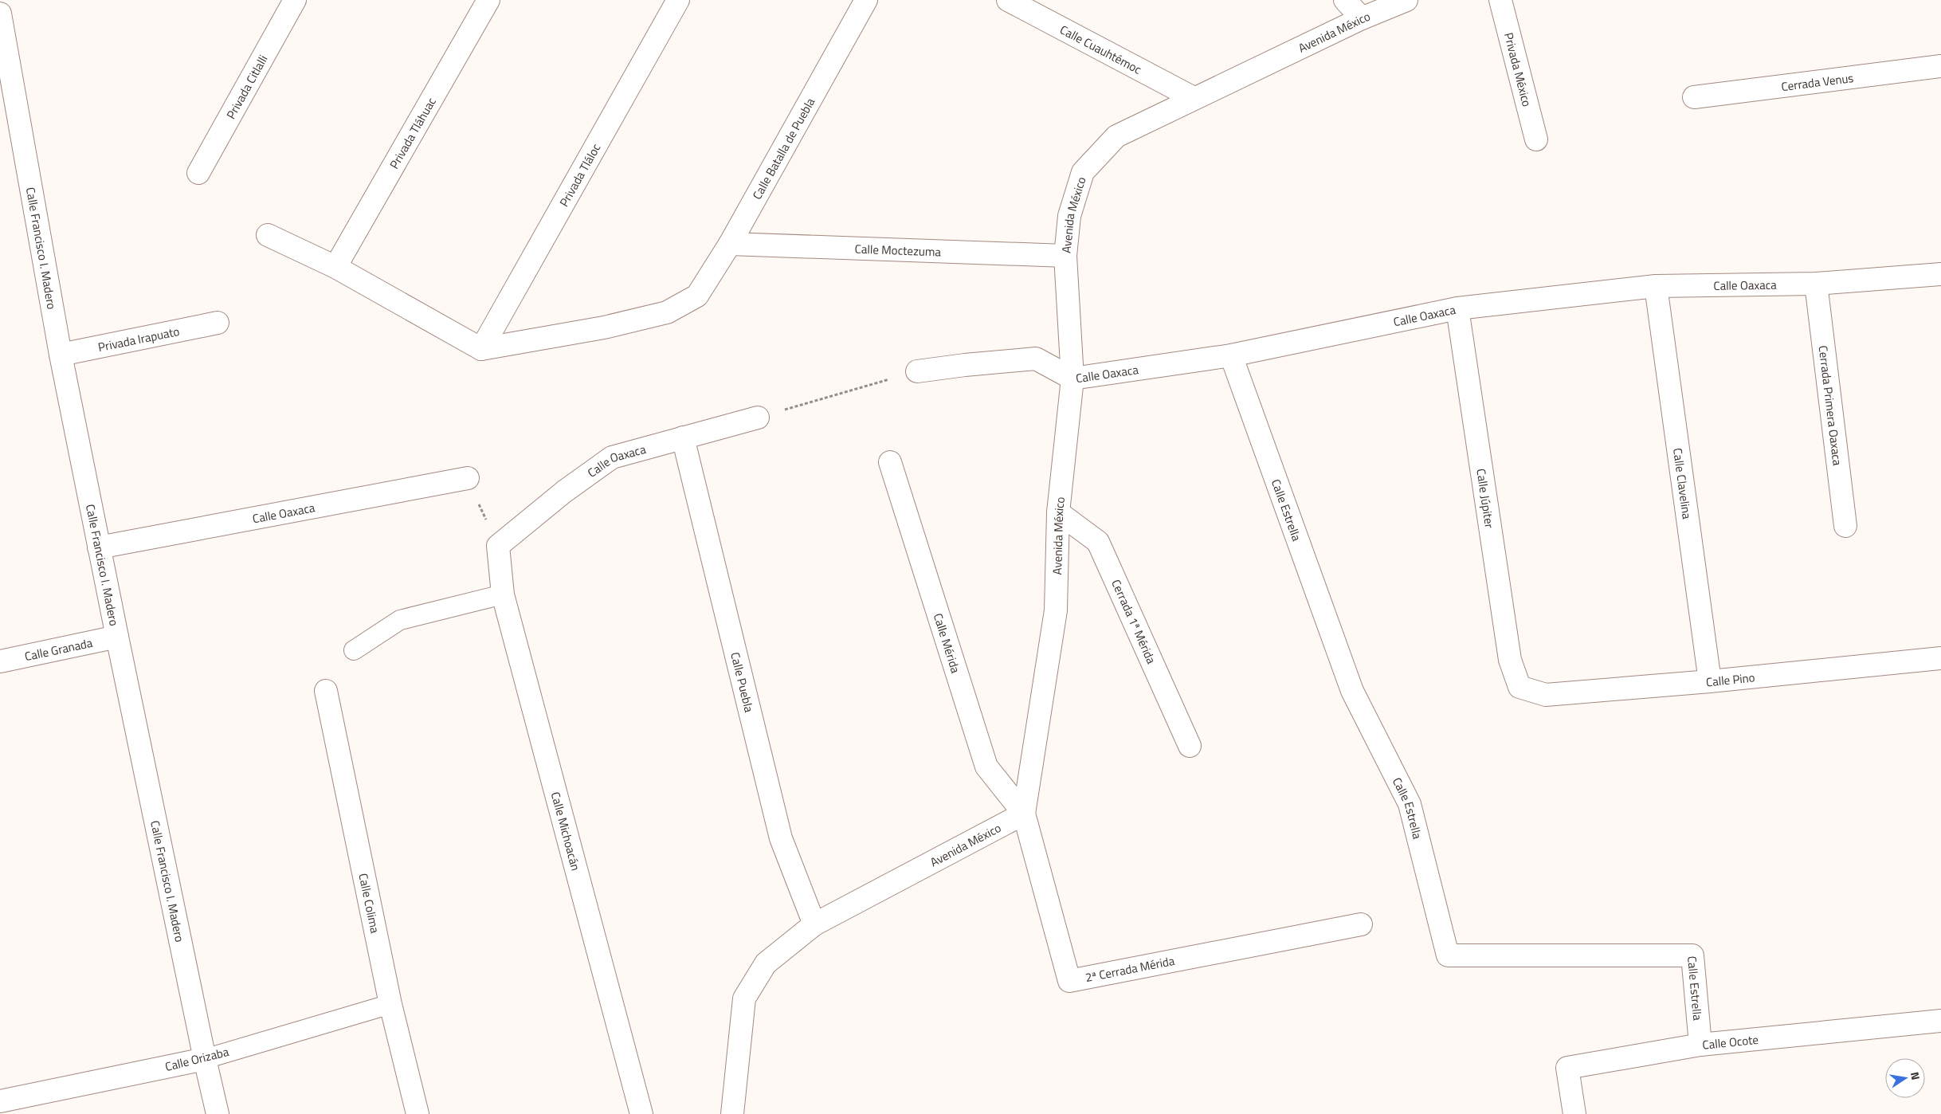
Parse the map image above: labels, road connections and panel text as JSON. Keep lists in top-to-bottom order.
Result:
{
  "streets": {
    "street": [
      "Avenida México",
      "Calle Cuauhtémoc",
      "Privada México",
      "Cerrada Venus",
      "Privada Citlalli",
      "Privada Tláhuac",
      "Calle Batalla de Puebla",
      "Privada Tláloc",
      "Calle Francisco I. Madero",
      "Calle Moctezuma",
      "Calle Oaxaca",
      "Privada Irapuato",
      "Cerrada Primera Oaxaca",
      "Calle Clavelina",
      "Calle Júpiter",
      "Calle Estrella",
      "Cerrada 1ª Mérida",
      "Calle Mérida",
      "Calle Granada",
      "Calle Pino",
      "Calle Puebla",
      "Calle Michoacán",
      "Calle Colima",
      "2ª Cerrada Mérida",
      "Calle Ocote",
      "Calle Orizaba"
    ]
  },
  "crossings": [
    ["Avenida México", "Calle Cuauhtémoc"],
    ["Avenida México", "Calle Moctezuma"],
    ["Avenida México", "Calle Oaxaca"],
    ["Avenida México", "Cerrada 1ª Mérida"],
    ["Avenida México", "Calle Mérida"],
    ["Avenida México", "Calle Puebla"],
    ["Avenida México", "2ª Cerrada Mérida"],
    ["Calle Batalla de Puebla", "Privada Tláloc"],
    ["Calle Batalla de Puebla", "Calle Moctezuma"],
    ["Calle Francisco I. Madero", "Calle Oaxaca"],
    ["Calle Francisco I. Madero", "Privada Irapuato"],
    ["Calle Francisco I. Madero", "Calle Granada"],
    ["Calle Francisco I. Madero", "Calle Orizaba"],
    ["Calle Oaxaca", "Cerrada Primera Oaxaca"],
    ["Calle Oaxaca", "Calle Clavelina"],
    ["Calle Oaxaca", "Calle Júpiter"],
    ["Calle Oaxaca", "Calle Estrella"],
    ["Calle Oaxaca", "Calle Puebla"],
    ["Calle Oaxaca", "Calle Michoacán"],
    ["Calle Clavelina", "Calle Pino"],
    ["Calle Júpiter", "Calle Pino"],
    ["Calle Estrella", "Calle Ocote"],
    ["Calle Mérida", "2ª Cerrada Mérida"],
    ["Calle Colima", "Calle Orizaba"]
  ],
  "north": "right"
}
